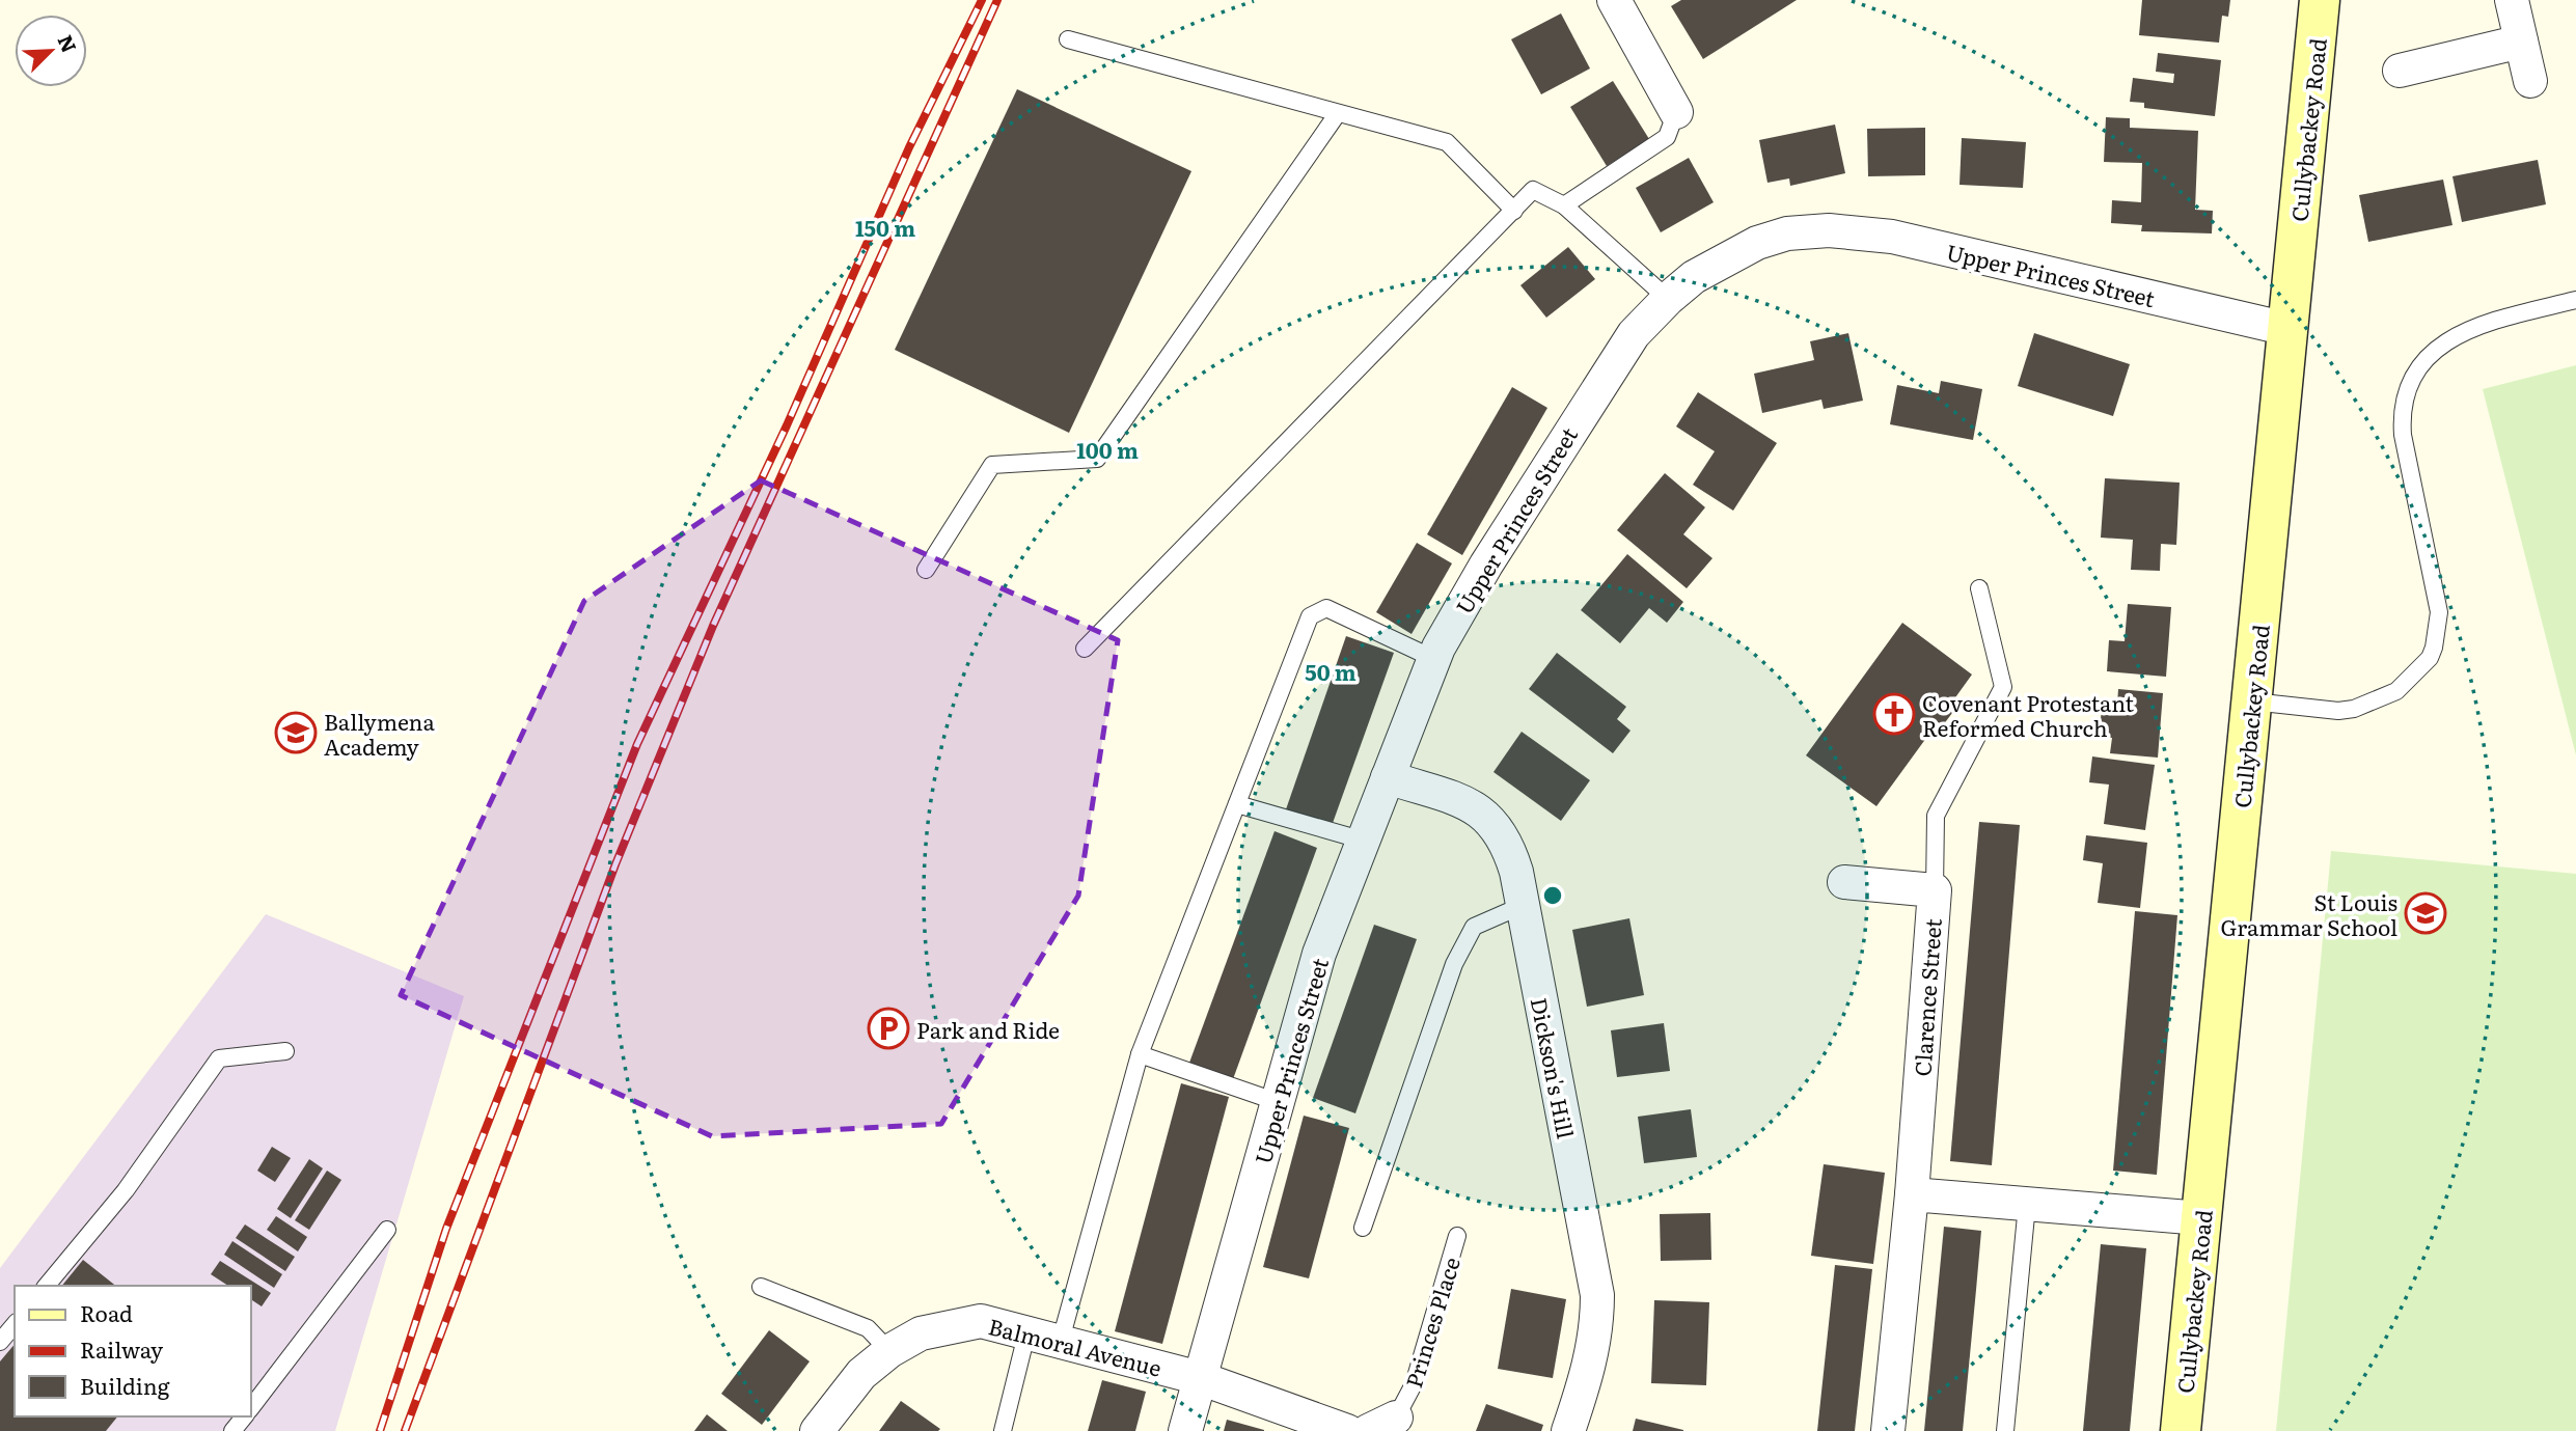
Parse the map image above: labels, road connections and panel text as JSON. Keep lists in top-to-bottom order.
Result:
{
  "streets": {
    "main road": ["Cullybackey Road"],
    "street": [
      "Upper Princes Street",
      "Clarence Street",
      "Dickson's Hill",
      "Balmoral Avenue"
    ],
    "lane": ["Princes Place"]
  },
  "crossings": [
    ["Cullybackey Road", "Upper Princes Street"],
    ["Upper Princes Street", "Dickson's Hill"],
    ["Upper Princes Street", "Balmoral Avenue"]
  ],
  "places": {
    "church": ["Covenant Protestant Reformed Church"],
    "school or university": ["Ballymena Academy", "St Louis Grammar School"],
    "parking": ["Park and Ride"]
  },
  "legend": ["Road", "Railway", "Building"],
  "north": "top right",
  "rings": ["150 m", "100 m", "50 m"]
}
